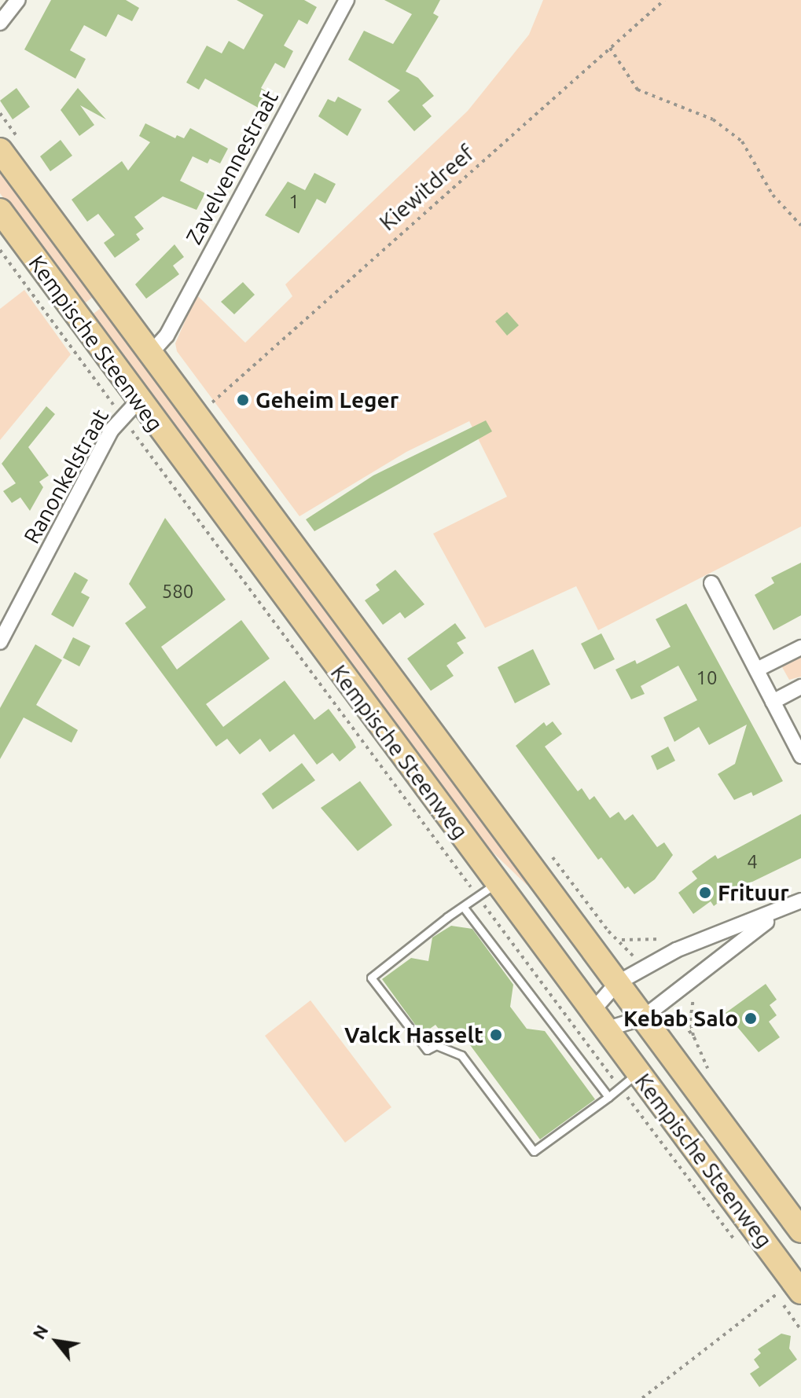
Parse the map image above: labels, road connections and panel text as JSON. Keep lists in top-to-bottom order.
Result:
{
  "streets": {
    "main road": ["Kempische Steenweg"],
    "street": ["Zavelvennestraat", "Ranonkelstraat"],
    "path": ["Kiewitdreef"]
  },
  "crossings": [
    ["Zavelvennestraat", "Kempische Steenweg"],
    ["Kempische Steenweg", "Ranonkelstraat"]
  ],
  "places": [
    "Geheim Leger",
    "Frituur",
    "Kebab Salo",
    "Valck Hasselt"
  ],
  "house_numbers": [
    "1",
    "580",
    "10",
    "4"
  ],
  "north": "top left"
}
